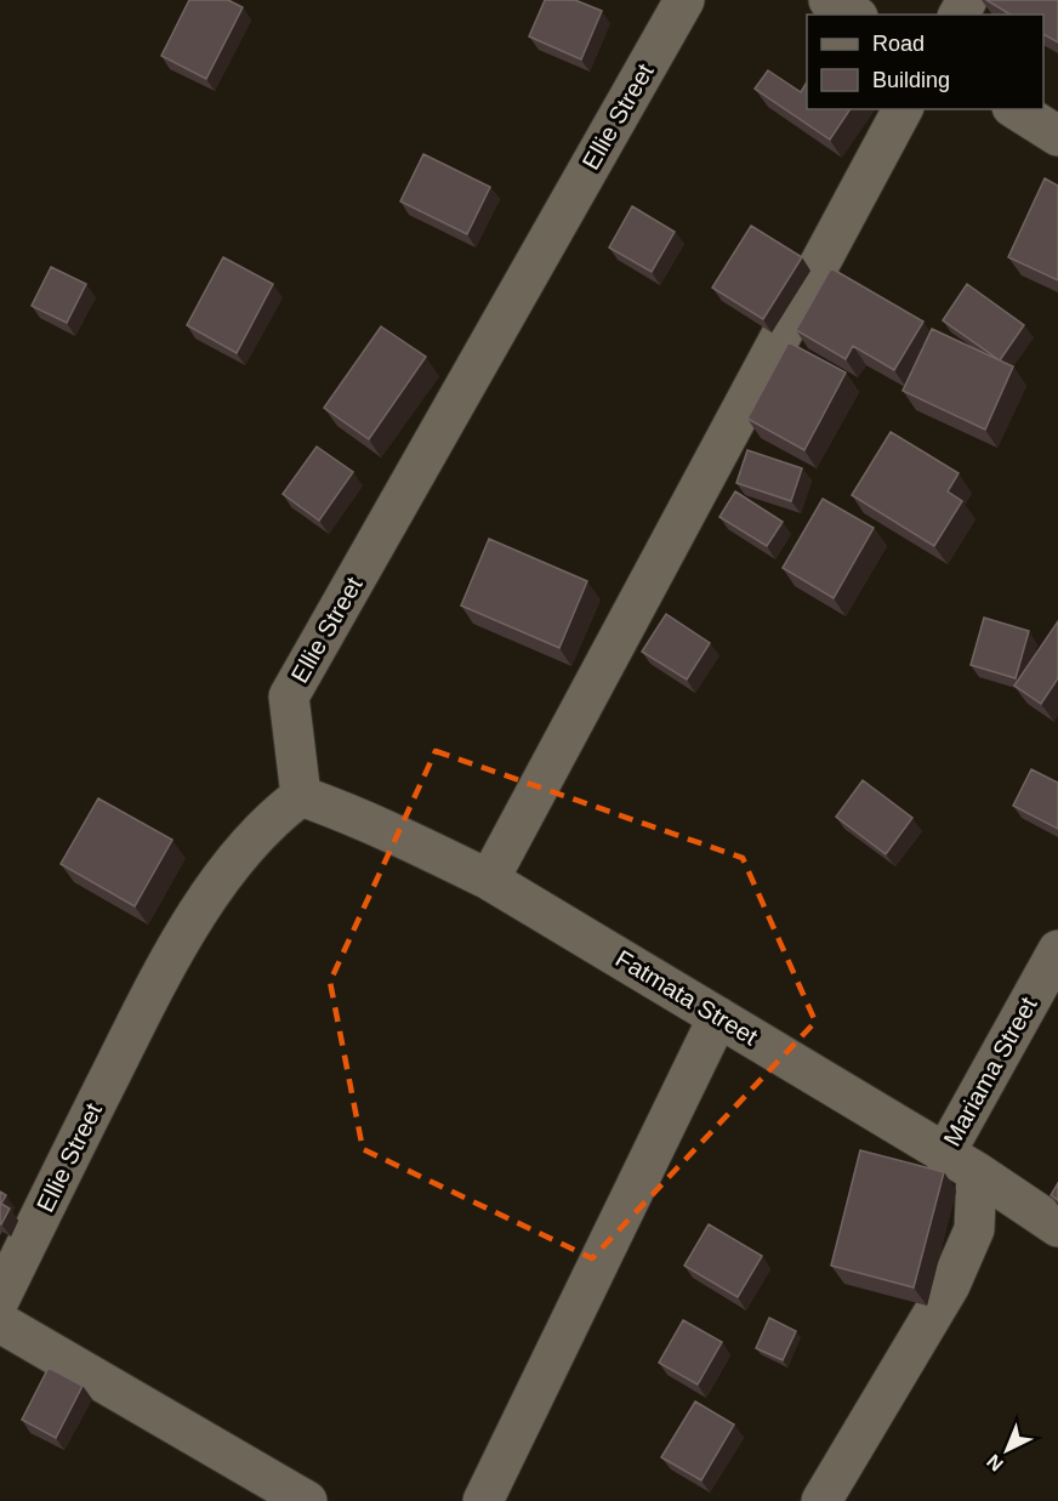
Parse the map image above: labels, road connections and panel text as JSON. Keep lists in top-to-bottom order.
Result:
{
  "streets": {
    "street": ["Ellie Street", "Fatmata Street", "Mariama Street"]
  },
  "crossings": [
    ["Ellie Street", "Fatmata Street"],
    ["Fatmata Street", "Mariama Street"]
  ],
  "legend": ["Road", "Building"],
  "north": "bottom left"
}
